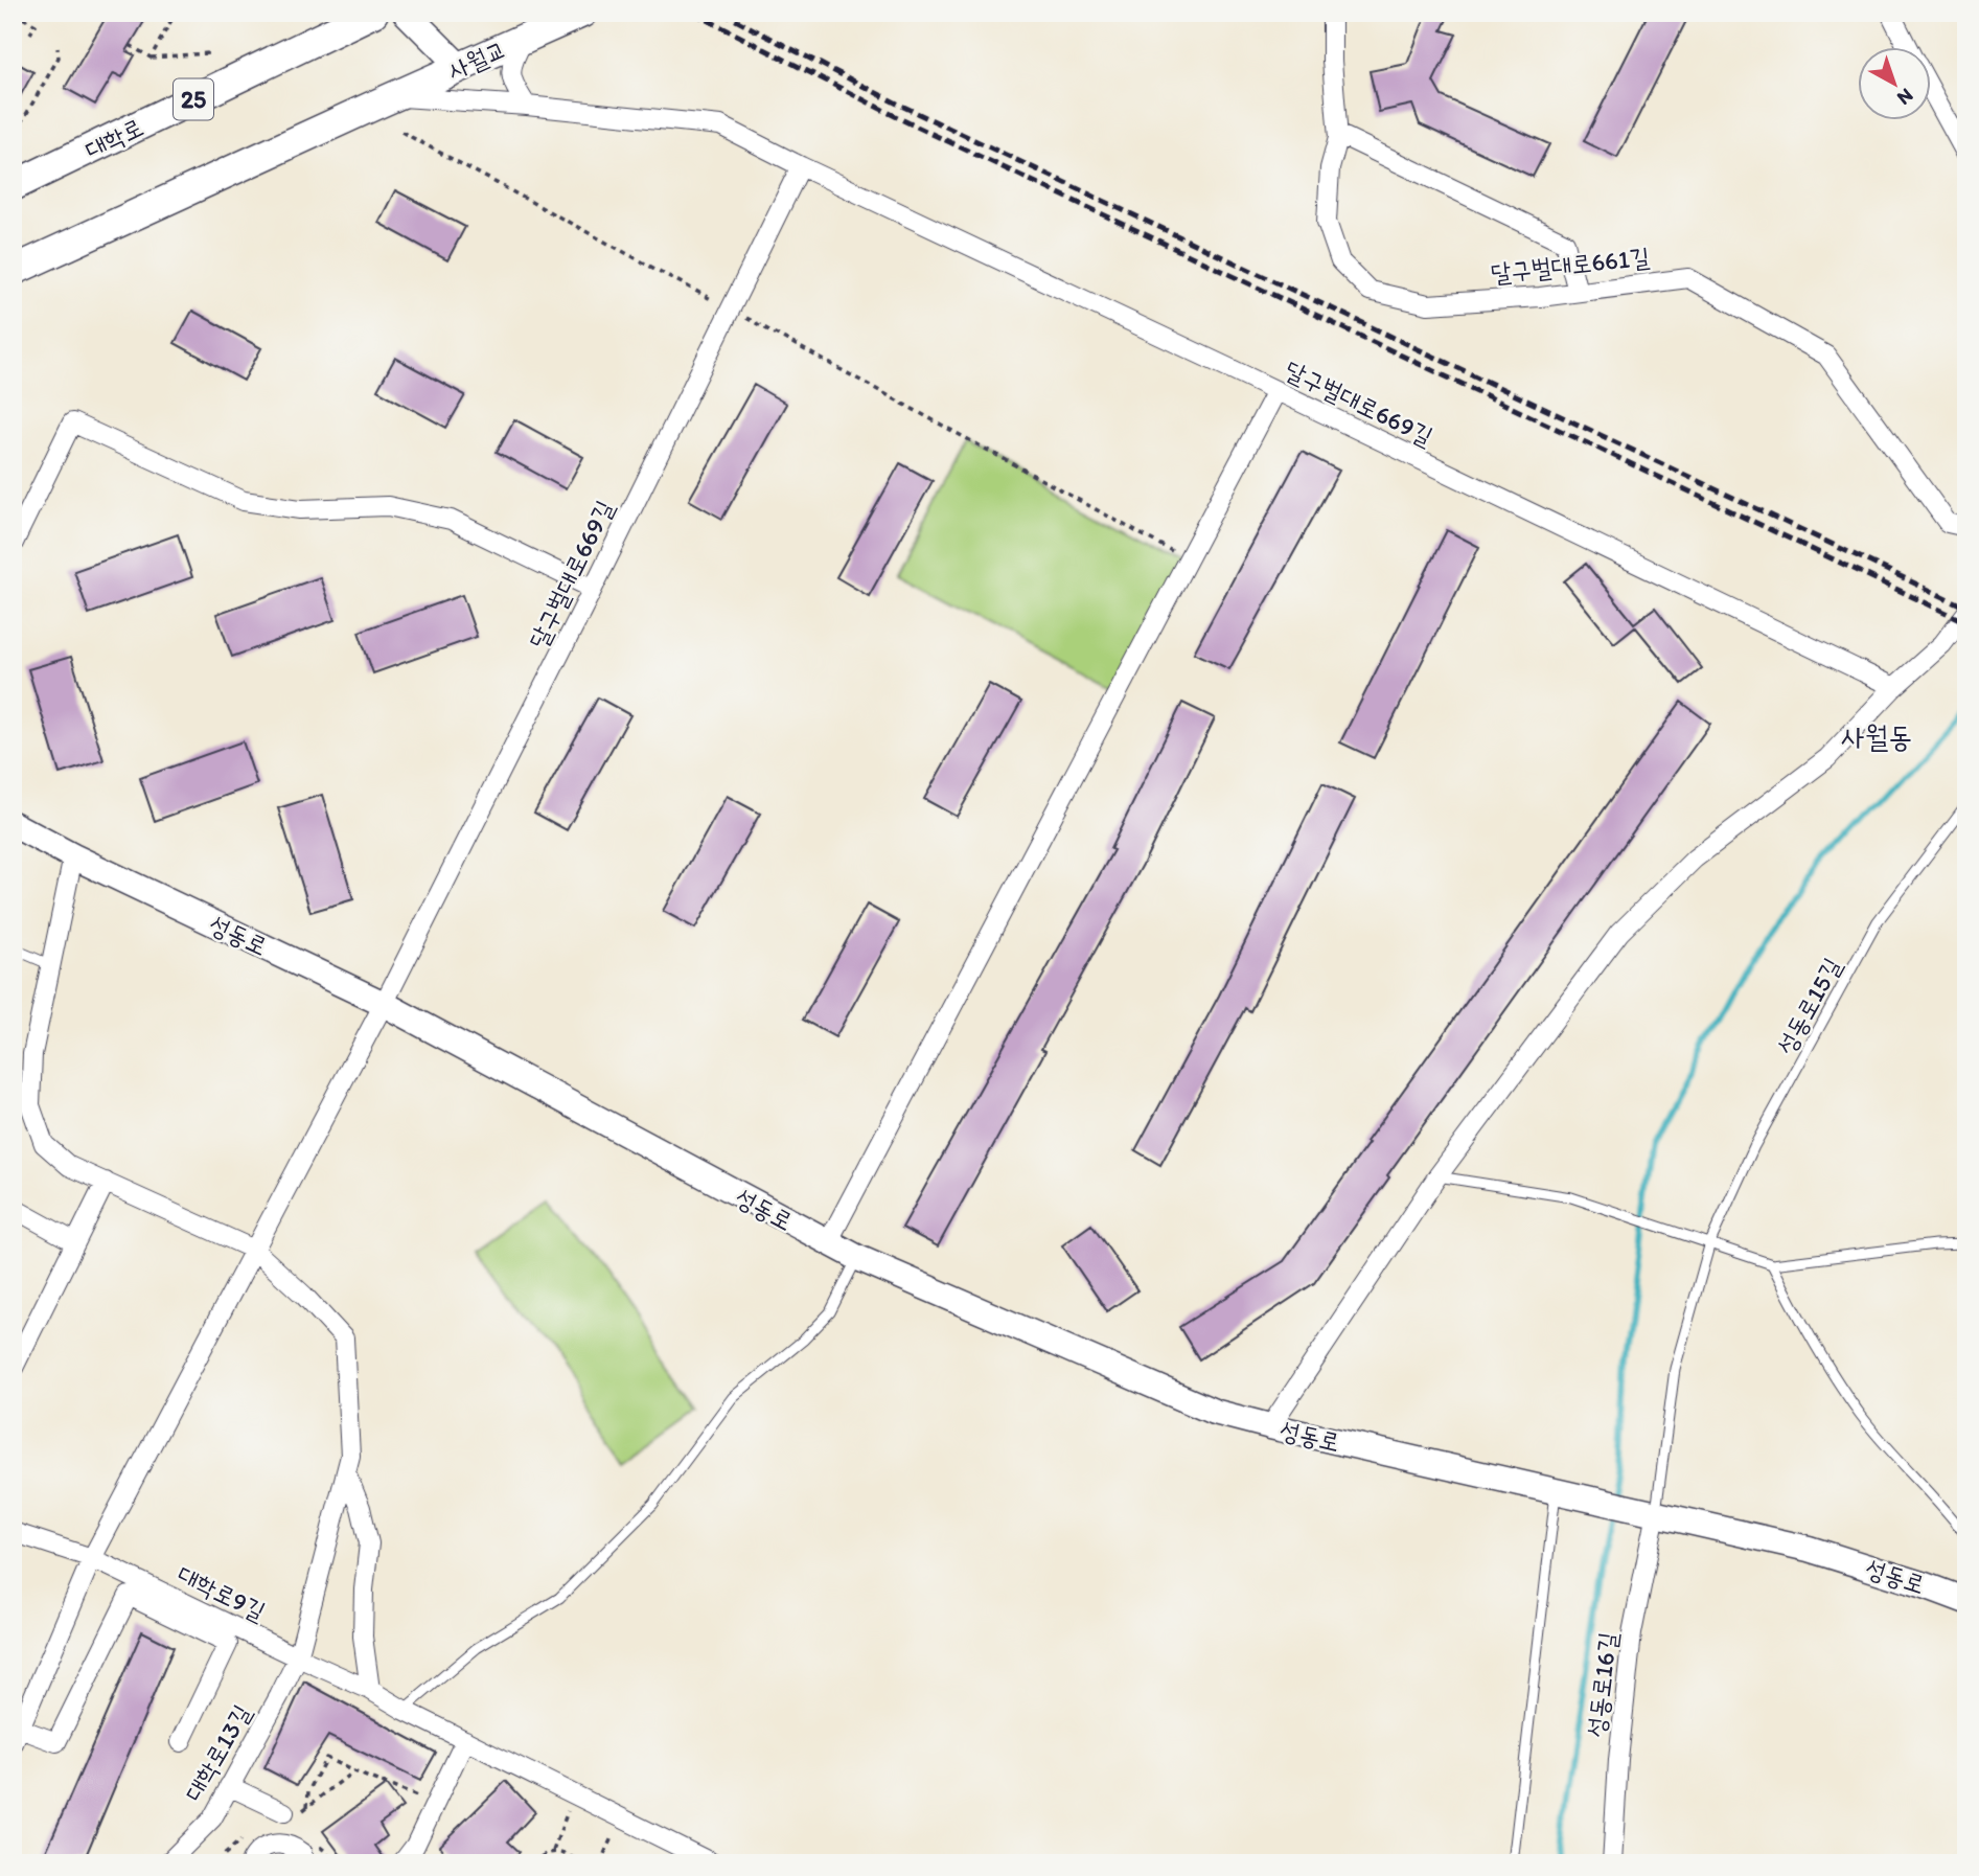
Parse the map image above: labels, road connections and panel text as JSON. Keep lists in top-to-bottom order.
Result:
{
  "streets": {
    "main road": ["사월교", "25", "대학로"],
    "street": [
      "달구벌대로661길",
      "달구벌대로669길",
      "성동로",
      "대학로9길",
      "성동로16길",
      "대학로13길"
    ],
    "lane": ["성동로15길"]
  },
  "crossings": [
    ["사월교", "달구벌대로669길"],
    ["달구벌대로669길", "성동로"],
    ["달구벌대로669길", "대학로9길"],
    ["달구벌대로669길", "대학로13길"],
    ["성동로", "성동로15길"],
    ["성동로", "성동로16길"],
    ["성동로", "대학로13길"],
    ["성동로15길", "성동로16길"],
    ["대학로9길", "대학로13길"]
  ],
  "districts": ["사월동"],
  "north": "bottom right"
}
